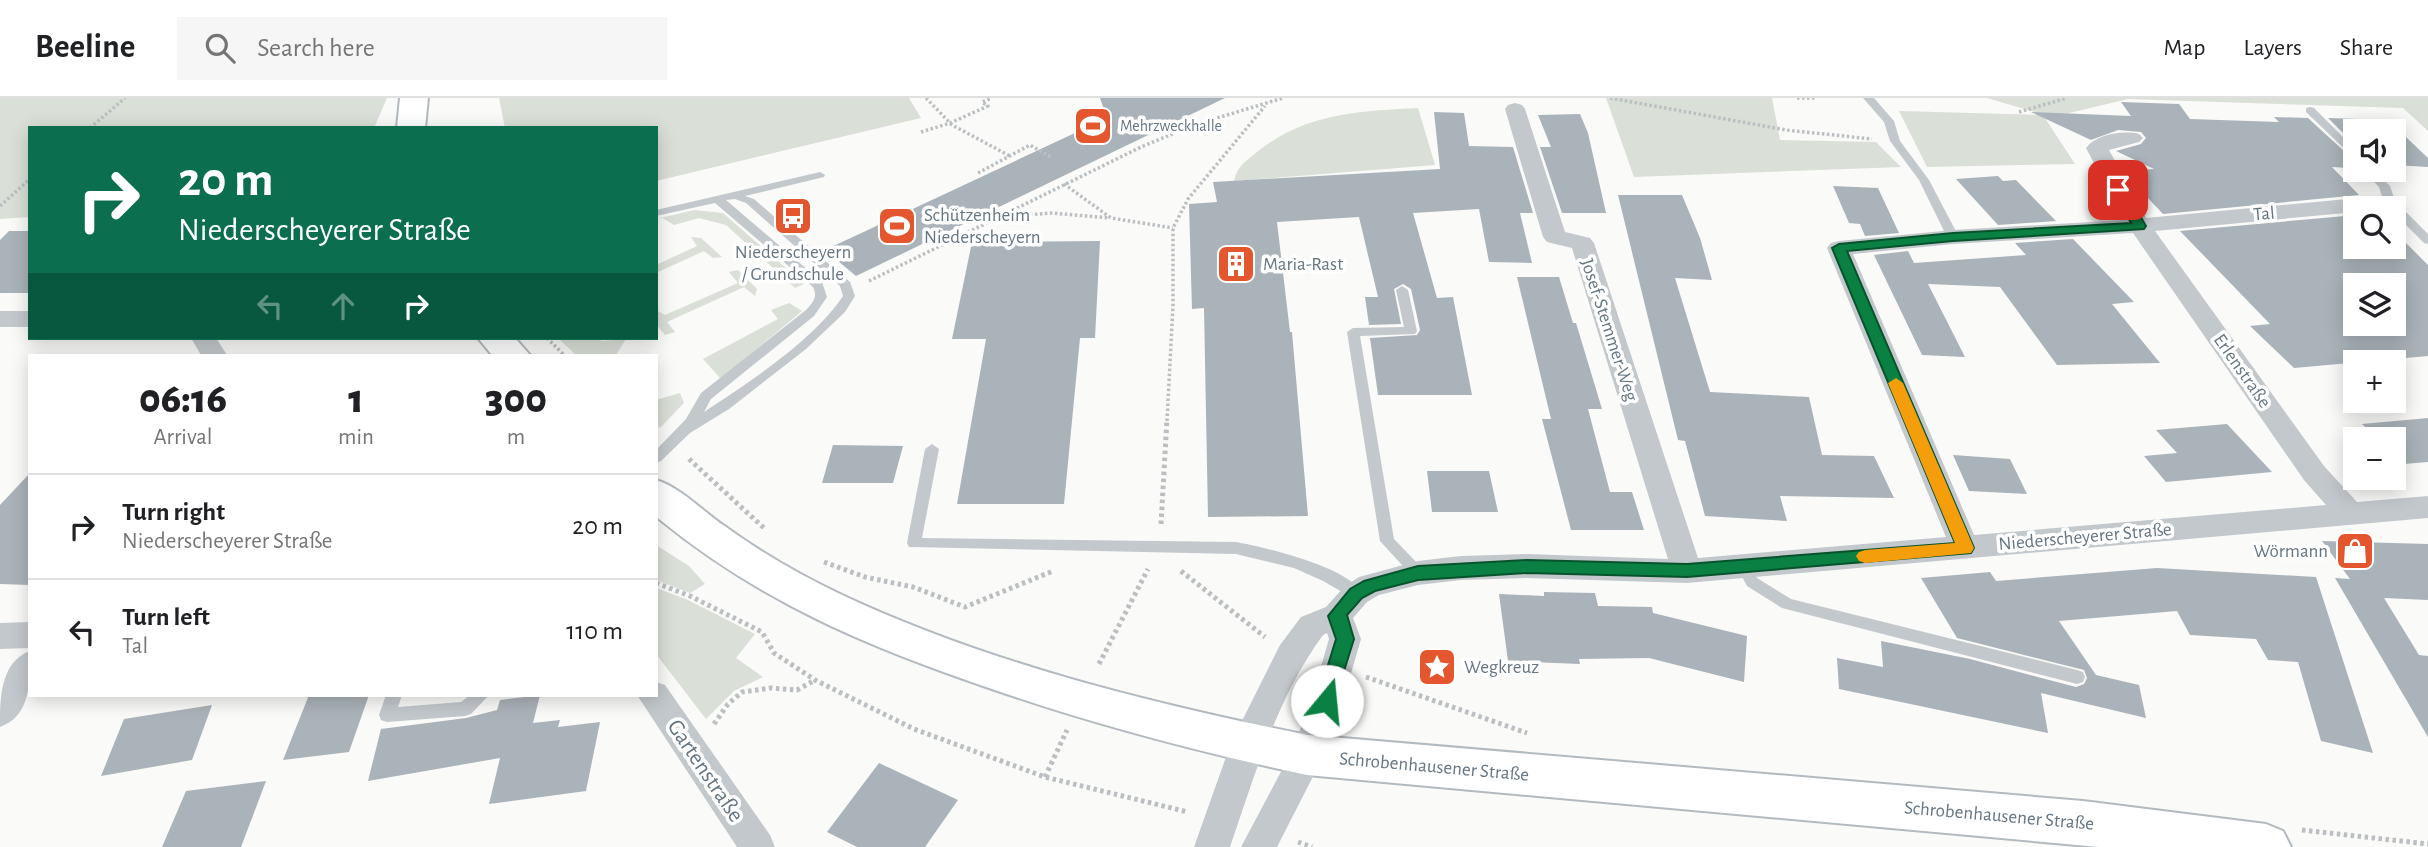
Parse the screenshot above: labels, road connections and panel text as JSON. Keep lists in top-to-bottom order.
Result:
{
  "streets": {
    "main road": ["Schrobenhausener Straße"],
    "street": [
      "Tal",
      "Josef-Stemmer-Weg",
      "Erlenstraße",
      "Niederscheyerer Straße",
      "Gartenstraße"
    ]
  },
  "crossings": [
    ["Tal", "Erlenstraße"],
    ["Tal", "Niederscheyerer Straße"],
    ["Josef-Stemmer-Weg", "Niederscheyerer Straße"],
    ["Erlenstraße", "Niederscheyerer Straße"],
    ["Niederscheyerer Straße", "Schrobenhausener Straße"]
  ],
  "places": {
    "sports": ["Mehrzweckhalle", "Schützenheim Niederscheyern"],
    "bus stop": ["Niederscheyern / Grundschule"],
    "building": ["Maria-Rast"],
    "shop": ["Wörmann"],
    "place": ["Wegkreuz"]
  },
  "page": {
    "header": "Beeline",
    "search": "Search here",
    "nav": ["Map", "Layers", "Share"],
    "map_buttons": ["+", "−"],
    "turn": ["20 m", "Niederscheyerer Straße"],
    "eta": [
      "06:16",
      "Arrival",
      "1",
      "min",
      "300",
      "m"
    ],
    "list": [
      {
        "name": "Turn right",
        "note": "Niederscheyerer Straße",
        "value": "20 m"
      },
      {
        "name": "Turn left",
        "note": "Tal",
        "value": "110 m"
      }
    ]
  }
}
